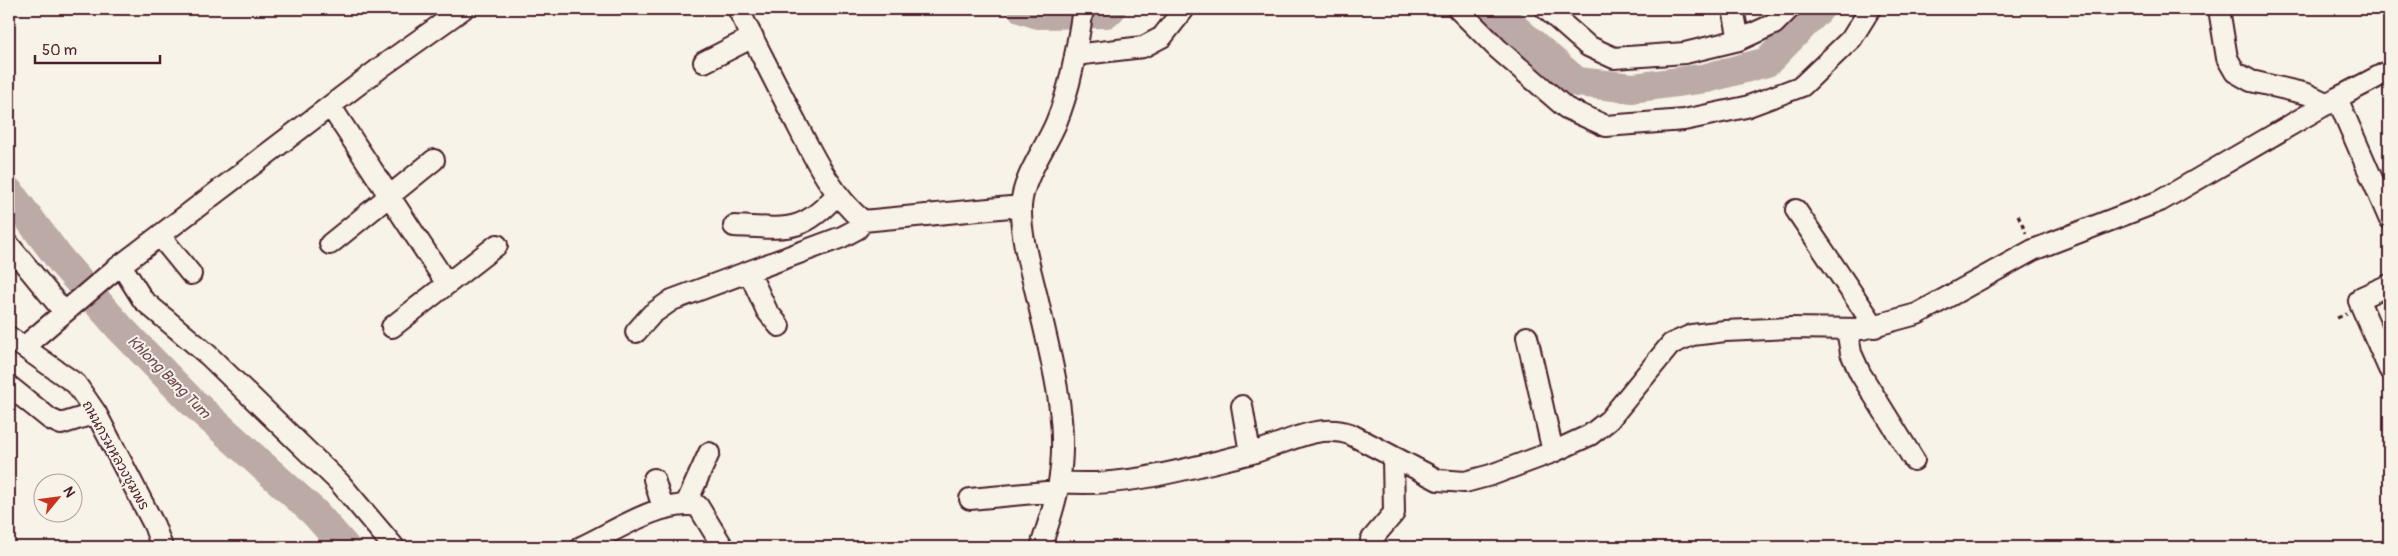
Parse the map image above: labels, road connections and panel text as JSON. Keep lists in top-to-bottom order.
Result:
{
  "streets": {
    "street": ["ถนนกรมหลวงชุมพร"]
  },
  "water": ["Khlong Bang Tum"],
  "scale_bar": "50 m",
  "north": "top right"
}
